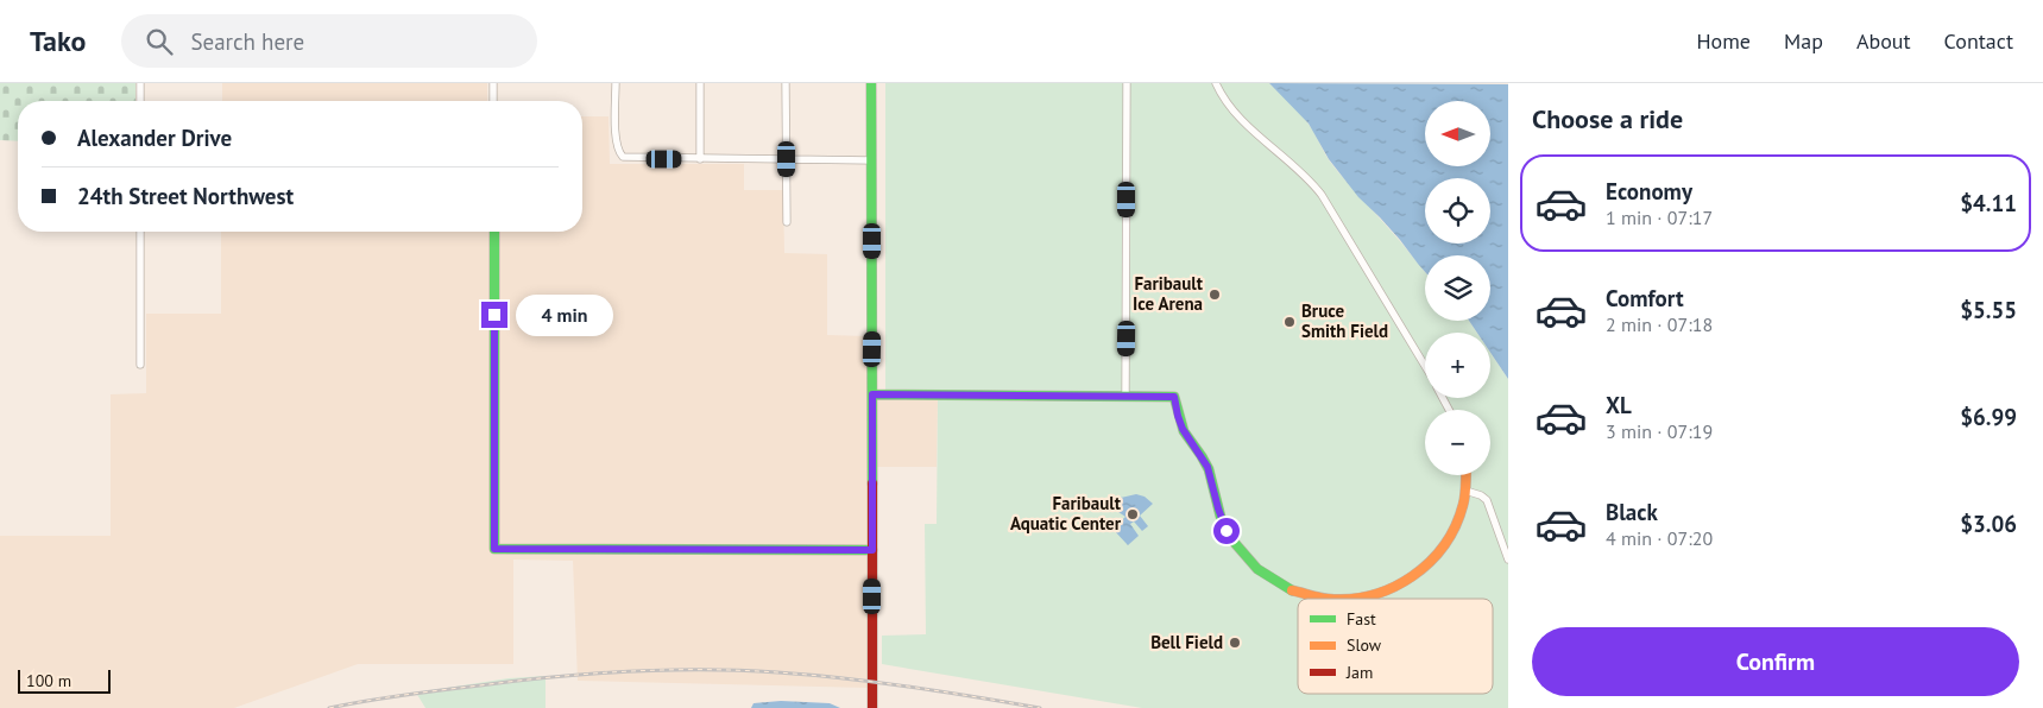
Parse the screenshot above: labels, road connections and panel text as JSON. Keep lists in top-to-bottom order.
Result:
{
  "places": [
    "Faribault Ice Arena",
    "Bruce Smith Field",
    "Faribault Aquatic Center",
    "Bell Field"
  ],
  "legend": ["Fast", "Slow", "Jam"],
  "scale_bar": "100 m",
  "north": "left",
  "page": {
    "header": "Tako",
    "search": "Search here",
    "nav": [
      "Home",
      "Map",
      "About",
      "Contact"
    ],
    "heading": "Choose a ride",
    "map_buttons": ["+", "−"],
    "banner": ["Alexander Drive", "24th Street Northwest"],
    "list": [
      {
        "name": "Economy",
        "note": "1 min · 07:17",
        "value": "$4.11"
      },
      {
        "name": "Comfort",
        "note": "2 min · 07:18",
        "value": "$5.55"
      },
      {
        "name": "XL",
        "note": "3 min · 07:19",
        "value": "$6.99"
      },
      {
        "name": "Black",
        "note": "4 min · 07:20",
        "value": "$3.06"
      }
    ],
    "bubble": "4 min",
    "buttons": "Confirm",
    "scale": "100 m"
  }
}
